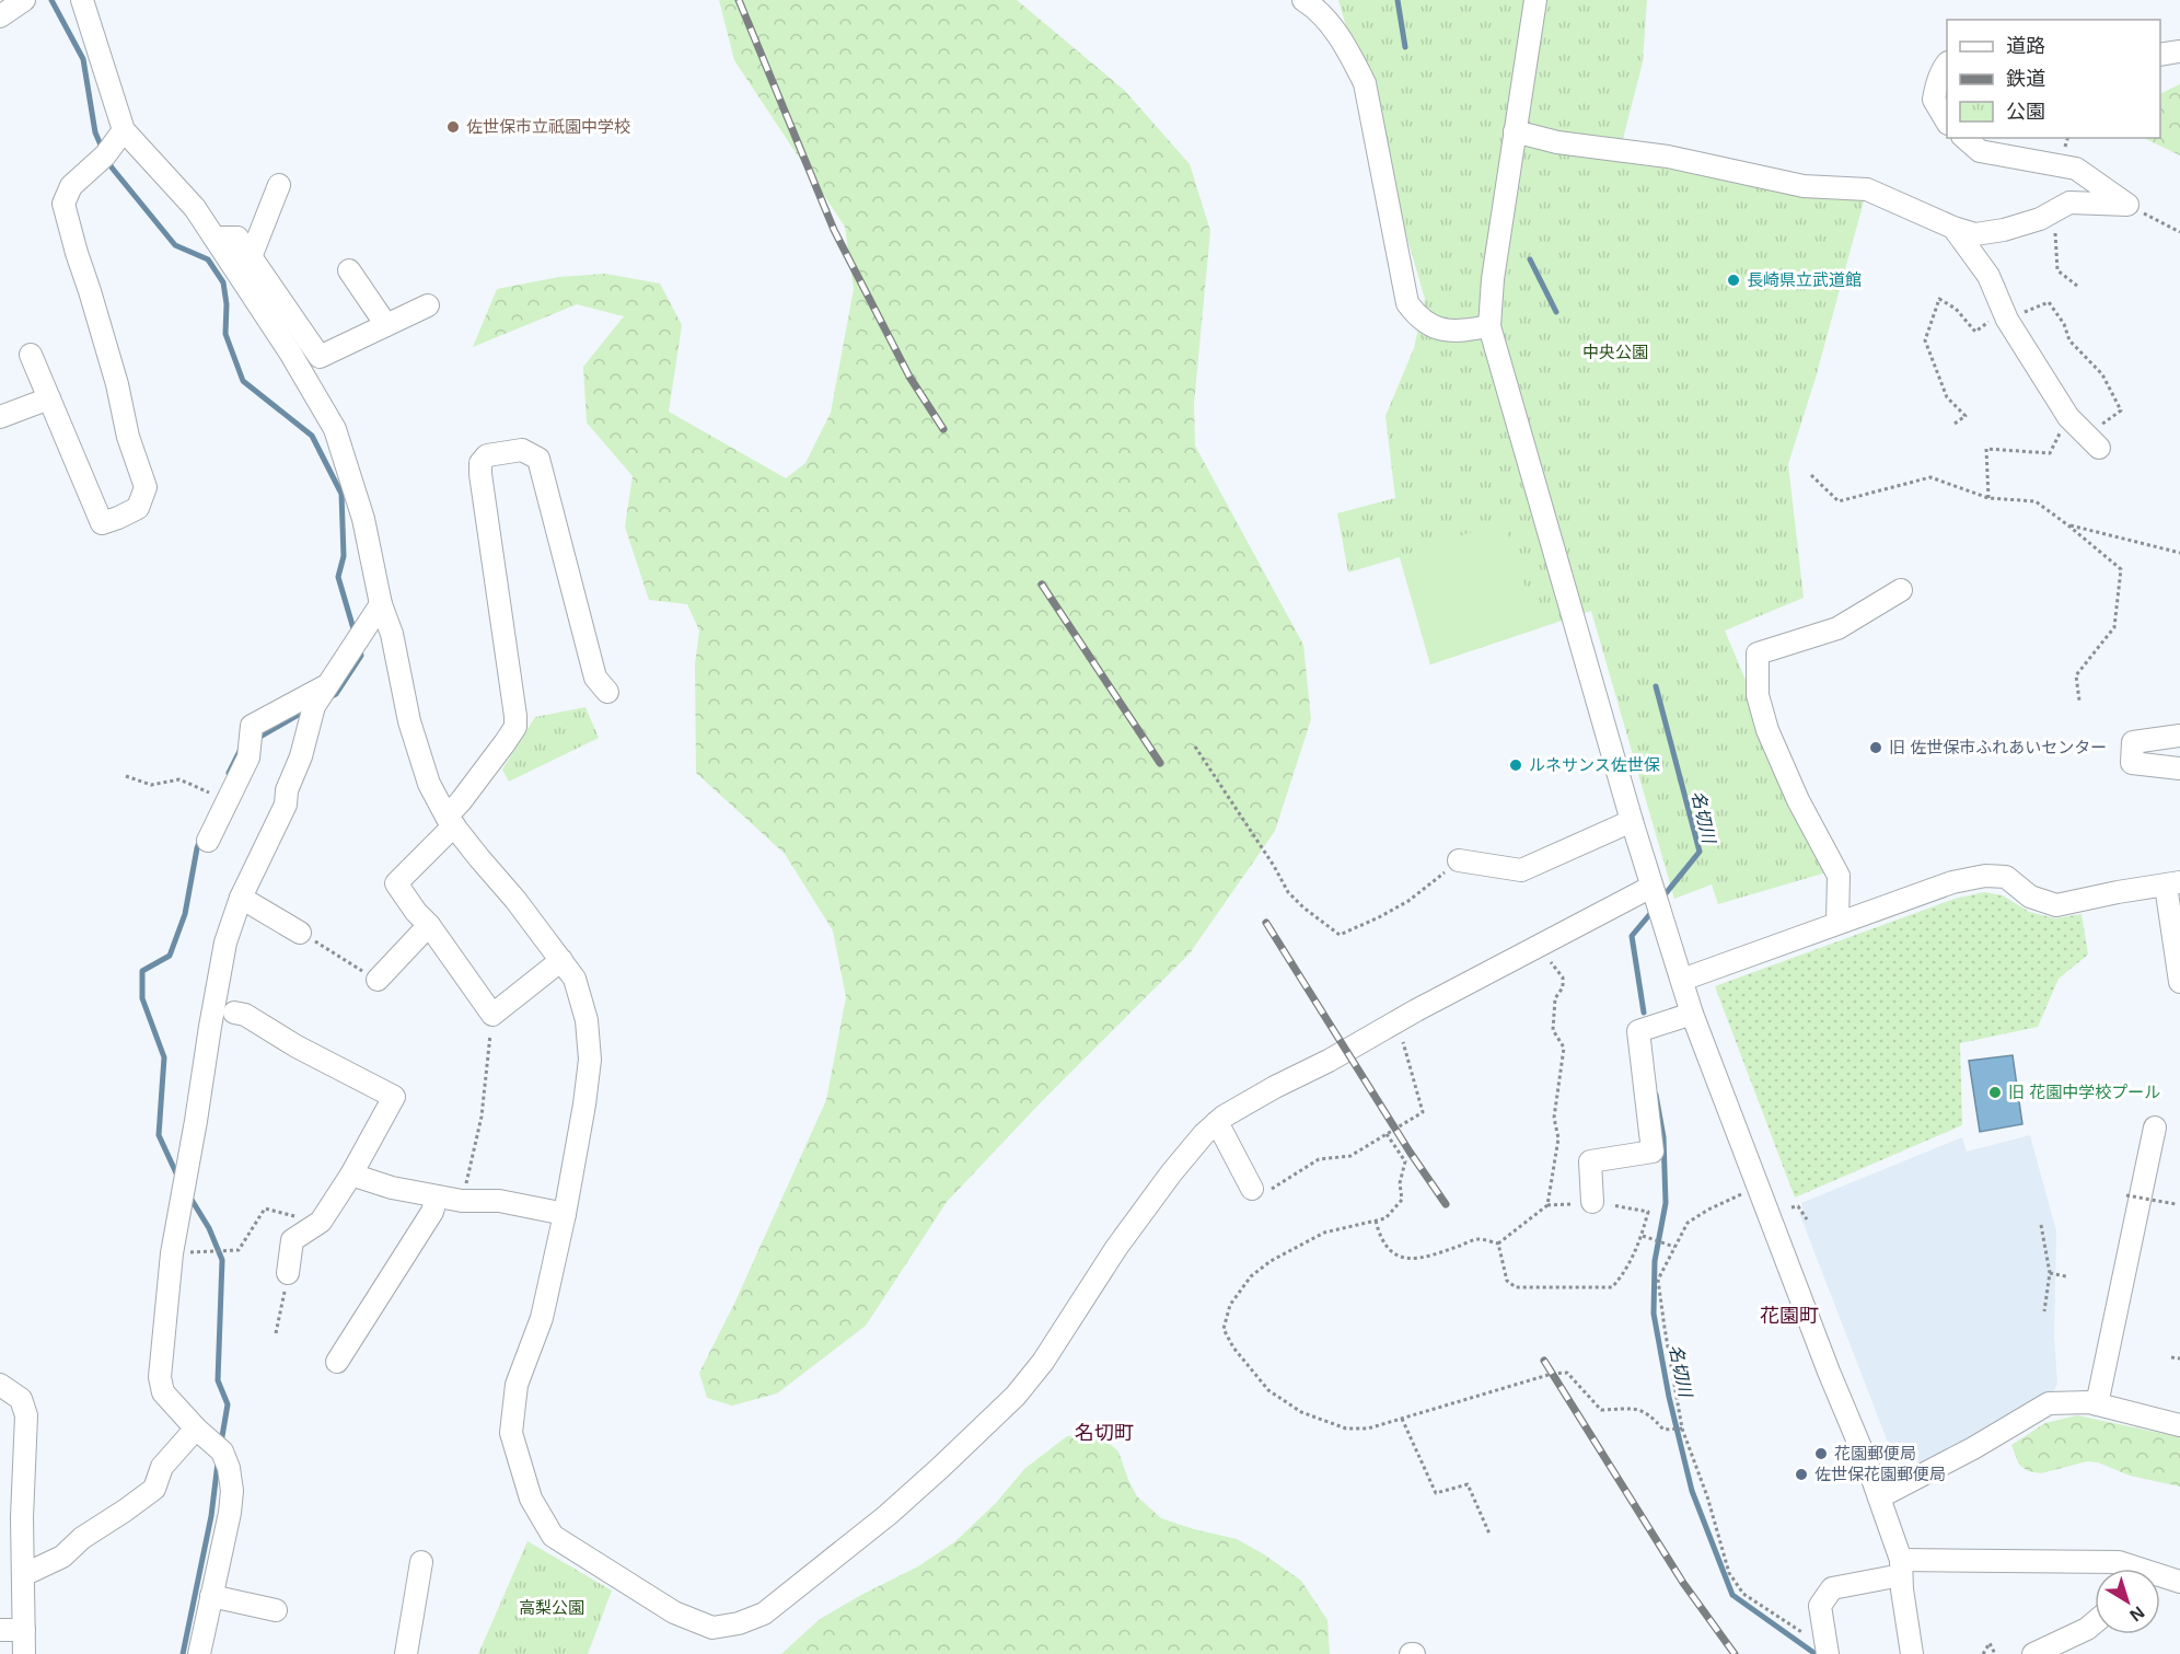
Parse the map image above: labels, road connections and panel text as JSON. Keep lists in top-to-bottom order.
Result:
{
  "districts": ["花園町", "名切町"],
  "water": ["名切川"],
  "parks": ["中央公園", "高梨公園"],
  "places": [
    "佐世保市立祇園中学校",
    "長崎県立武道館",
    "旧 佐世保市ふれあいセンター",
    "ルネサンス佐世保",
    "旧 花園中学校プール",
    "花園郵便局",
    "佐世保花園郵便局"
  ],
  "legend": ["道路", "鉄道", "公園"],
  "north": "bottom right"
}
